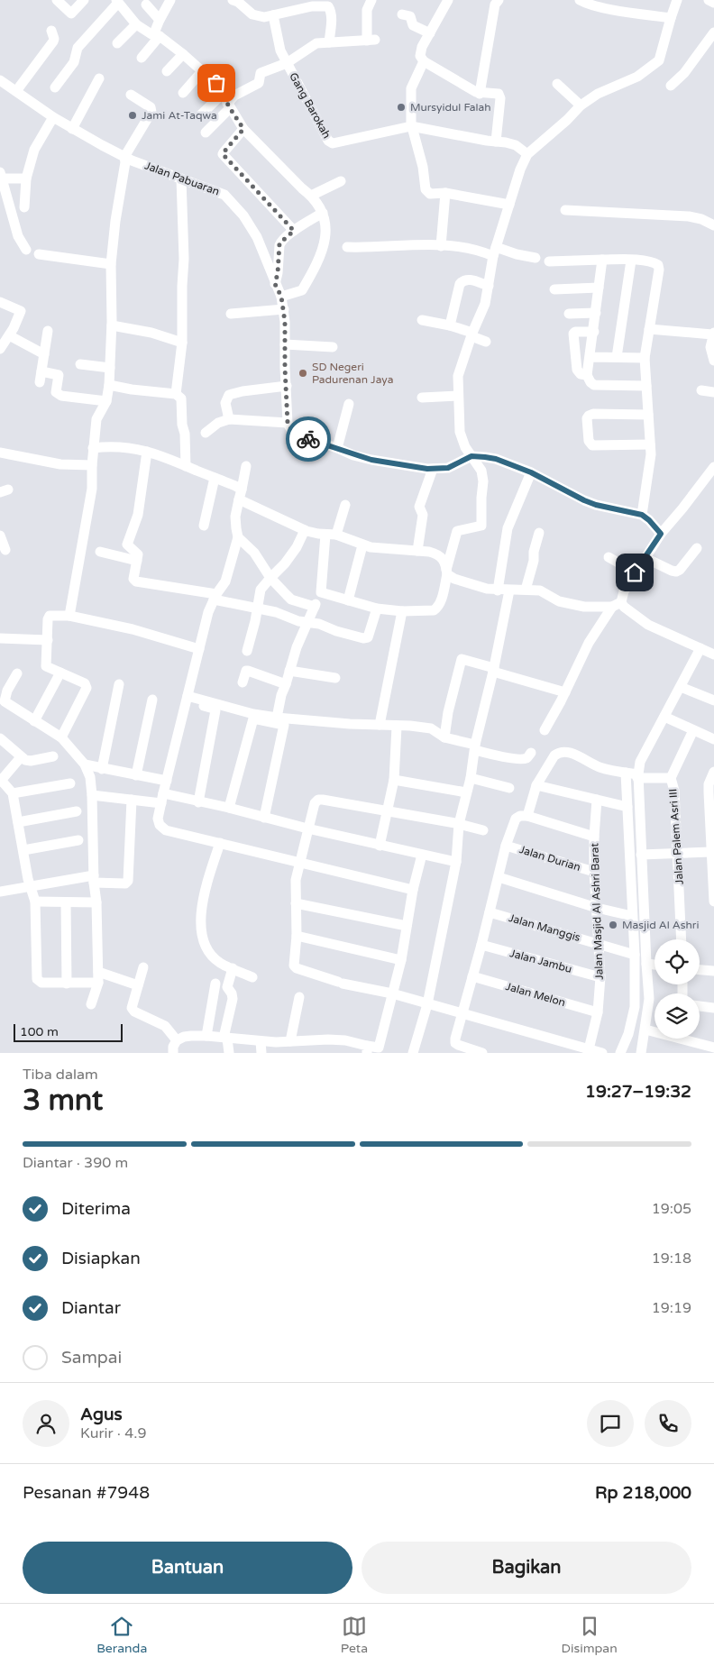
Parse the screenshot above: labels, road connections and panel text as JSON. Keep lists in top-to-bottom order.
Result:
{
  "streets": {
    "street": [
      "Gang Barokah",
      "Jalan Pabuaran",
      "Jalan Palem Asri III",
      "Jalan Durian",
      "Jalan Masjid Al Ashri Barat",
      "Jalan Manggis",
      "Jalan Jambu",
      "Jalan Melon"
    ]
  },
  "crossings": [
    ["Jalan Durian", "Jalan Masjid Al Ashri Barat"],
    ["Jalan Masjid Al Ashri Barat", "Jalan Manggis"],
    ["Jalan Masjid Al Ashri Barat", "Jalan Jambu"],
    ["Jalan Masjid Al Ashri Barat", "Jalan Melon"]
  ],
  "places": [
    "Mursyidul Falah",
    "Jami At-Taqwa",
    "SD Negeri Padurenan Jaya",
    "Masjid Al Ashri"
  ],
  "scale_bar": "100 m",
  "page": {
    "scale": "100 m",
    "heading": ["3 mnt", "Tiba dalam", "19:27–19:32"],
    "panel": [
      "Agus",
      "Kurir · 4.9",
      "Pesanan #7948",
      "Rp 218,000"
    ],
    "bar": "Diantar · 390 m",
    "list": [
      ["Diterima", "19:05"],
      ["Disiapkan", "19:18"],
      ["Diantar", "19:19"],
      "Sampai"
    ],
    "buttons": ["Bantuan", "Bagikan"],
    "tabs": ["Beranda", "Peta", "Disimpan"]
  }
}
